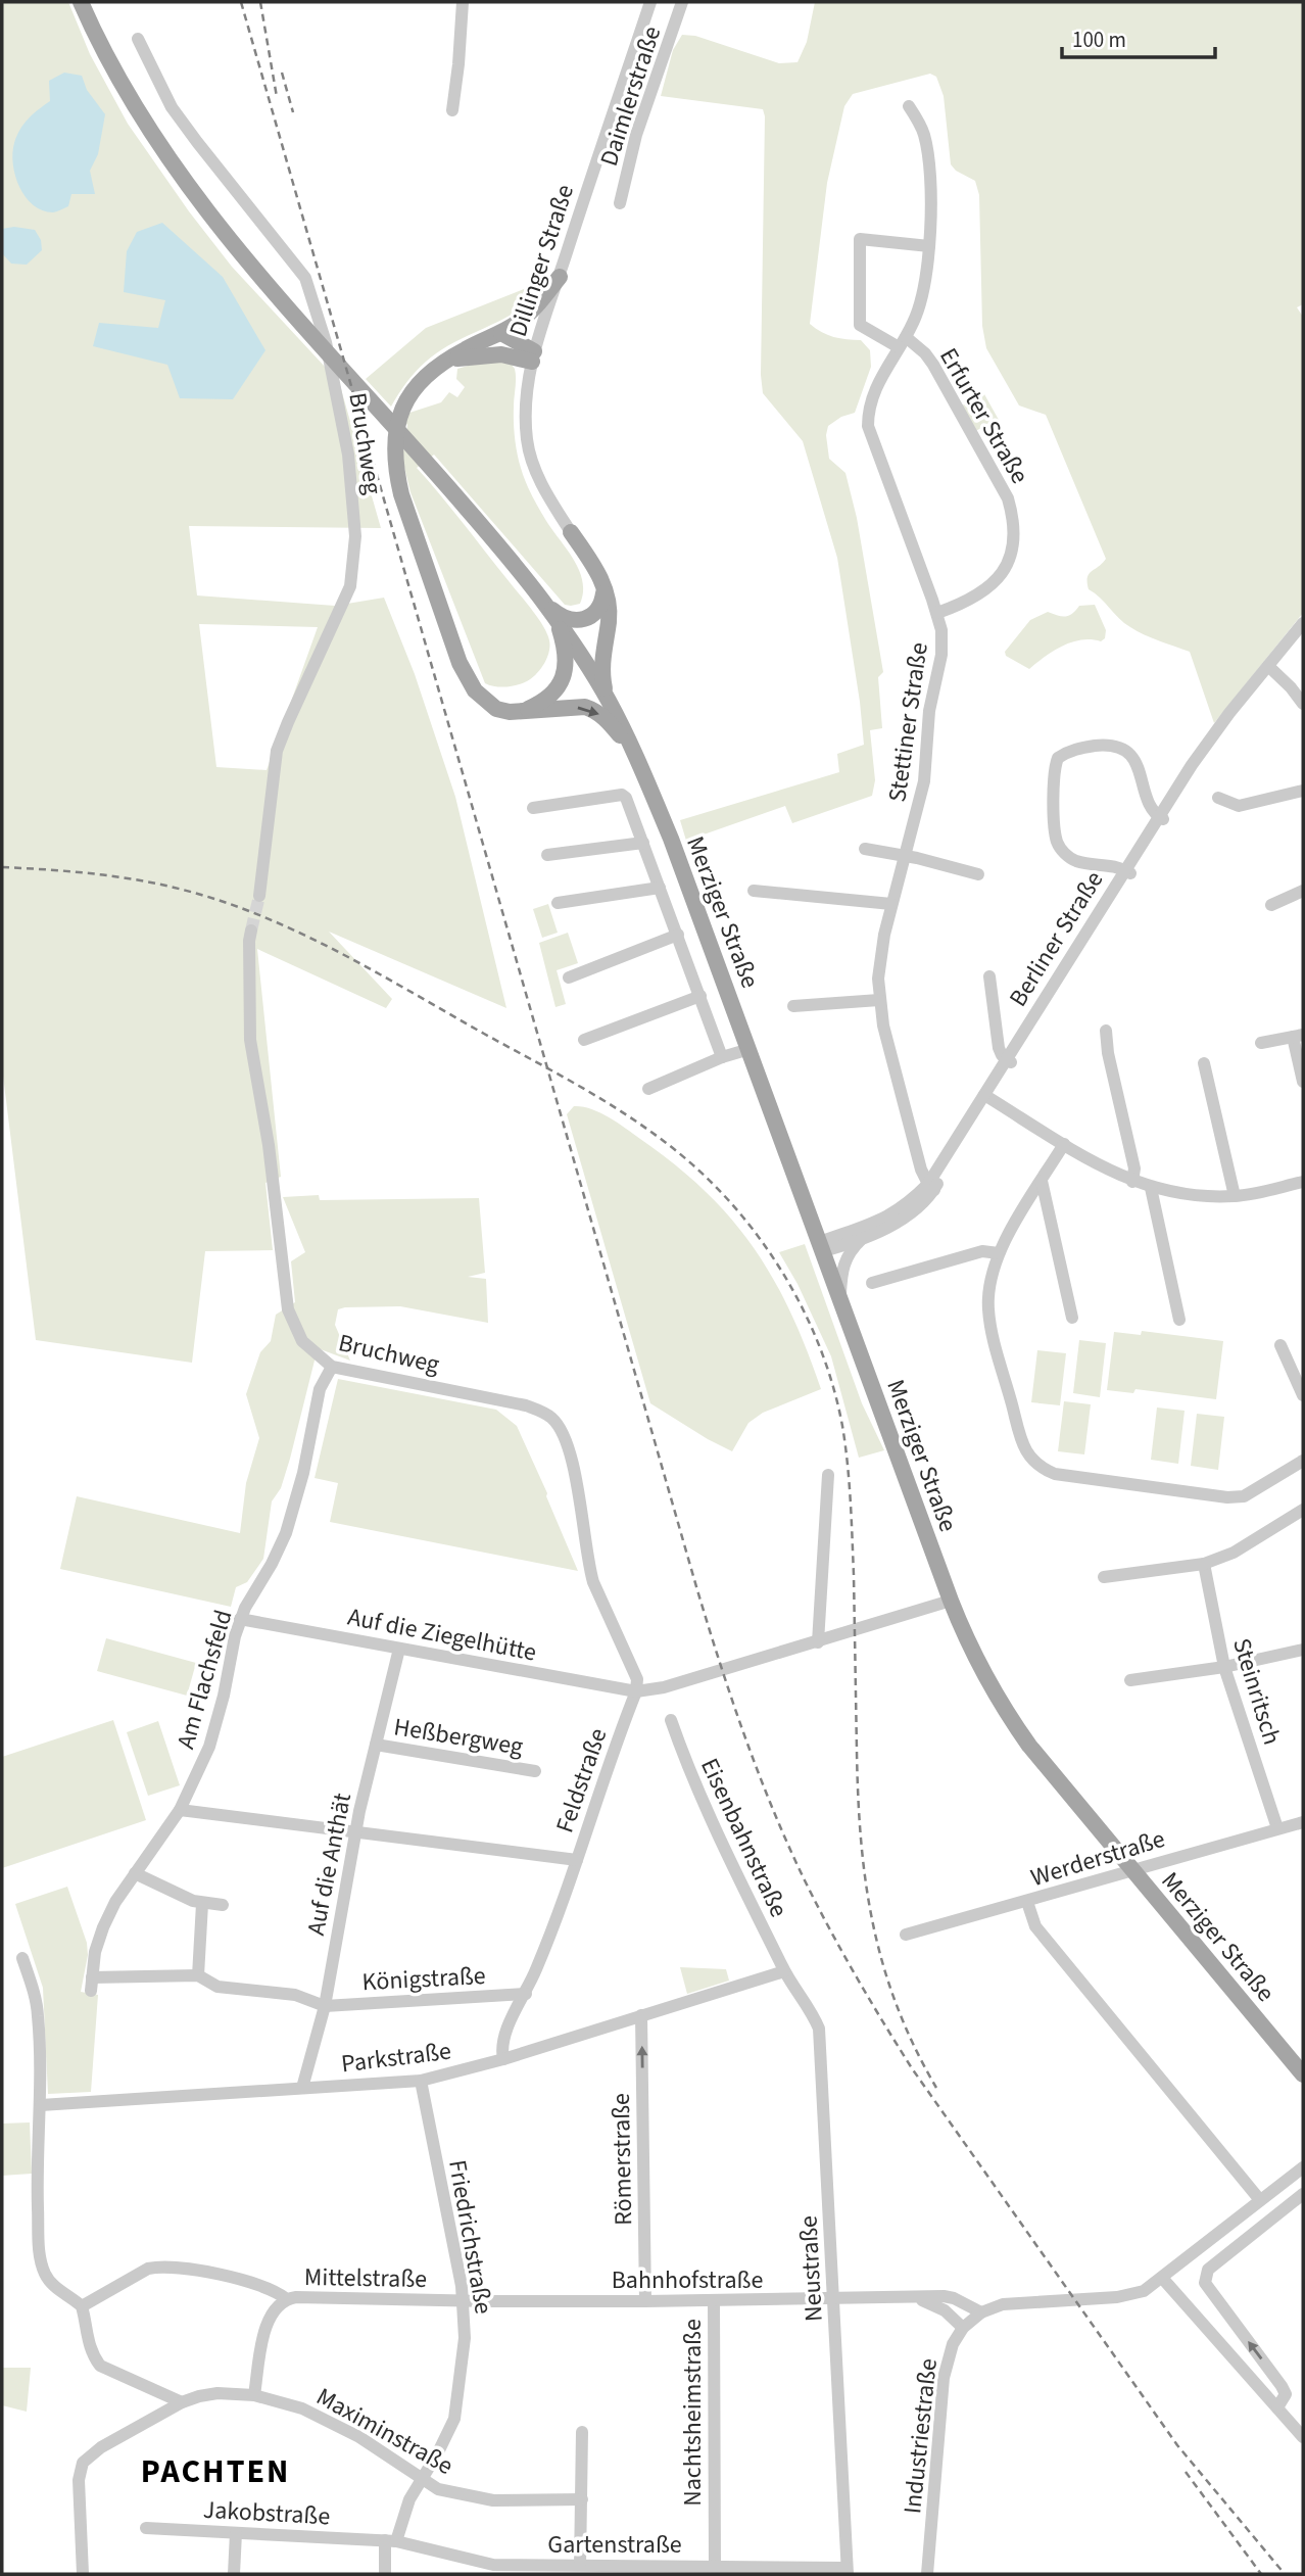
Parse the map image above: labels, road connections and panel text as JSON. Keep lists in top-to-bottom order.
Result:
{
  "streets": {
    "main road": ["Merziger Straße"],
    "street": [
      "Daimlerstraße",
      "Dillinger Straße",
      "Erfurter Straße",
      "Bruchweg",
      "Stettiner Straße",
      "Berliner Straße",
      "Auf die Ziegelhütte",
      "Am Flachsfeld",
      "Steinritsch",
      "Heßbergweg",
      "Feldstraße",
      "Eisenbahnstraße",
      "Werderstraße",
      "Auf die Anthät",
      "Königstraße",
      "Parkstraße",
      "Römerstraße",
      "Friedrichstraße",
      "Neustraße",
      "Mittelstraße",
      "Bahnhofstraße",
      "Nachtsheimstraße",
      "Maximinstraße",
      "Industriestraße",
      "Jakobstraße",
      "Gartenstraße"
    ]
  },
  "crossings": [
    ["Erfurter Straße", "Stettiner Straße"],
    ["Bruchweg", "Auf die Ziegelhütte"],
    ["Bruchweg", "Am Flachsfeld"],
    ["Bruchweg", "Feldstraße"],
    ["Stettiner Straße", "Berliner Straße"],
    ["Merziger Straße", "Berliner Straße"],
    ["Merziger Straße", "Werderstraße"],
    ["Auf die Ziegelhütte", "Am Flachsfeld"],
    ["Auf die Ziegelhütte", "Feldstraße"],
    ["Auf die Ziegelhütte", "Auf die Anthät"],
    ["Steinritsch", "Werderstraße"],
    ["Heßbergweg", "Auf die Anthät"],
    ["Feldstraße", "Königstraße"],
    ["Feldstraße", "Parkstraße"],
    ["Eisenbahnstraße", "Parkstraße"],
    ["Eisenbahnstraße", "Neustraße"],
    ["Auf die Anthät", "Königstraße"],
    ["Auf die Anthät", "Parkstraße"],
    ["Parkstraße", "Römerstraße"],
    ["Parkstraße", "Friedrichstraße"],
    ["Parkstraße", "Neustraße"],
    ["Römerstraße", "Bahnhofstraße"],
    ["Friedrichstraße", "Mittelstraße"],
    ["Friedrichstraße", "Bahnhofstraße"],
    ["Friedrichstraße", "Maximinstraße"],
    ["Friedrichstraße", "Jakobstraße"],
    ["Friedrichstraße", "Gartenstraße"],
    ["Neustraße", "Bahnhofstraße"],
    ["Neustraße", "Gartenstraße"],
    ["Mittelstraße", "Bahnhofstraße"],
    ["Mittelstraße", "Maximinstraße"],
    ["Bahnhofstraße", "Nachtsheimstraße"],
    ["Bahnhofstraße", "Industriestraße"],
    ["Nachtsheimstraße", "Gartenstraße"],
    ["Jakobstraße", "Gartenstraße"]
  ],
  "one_way": ["Römerstraße"],
  "districts": ["PACHTEN"],
  "scale_bar": "100 m"
}
